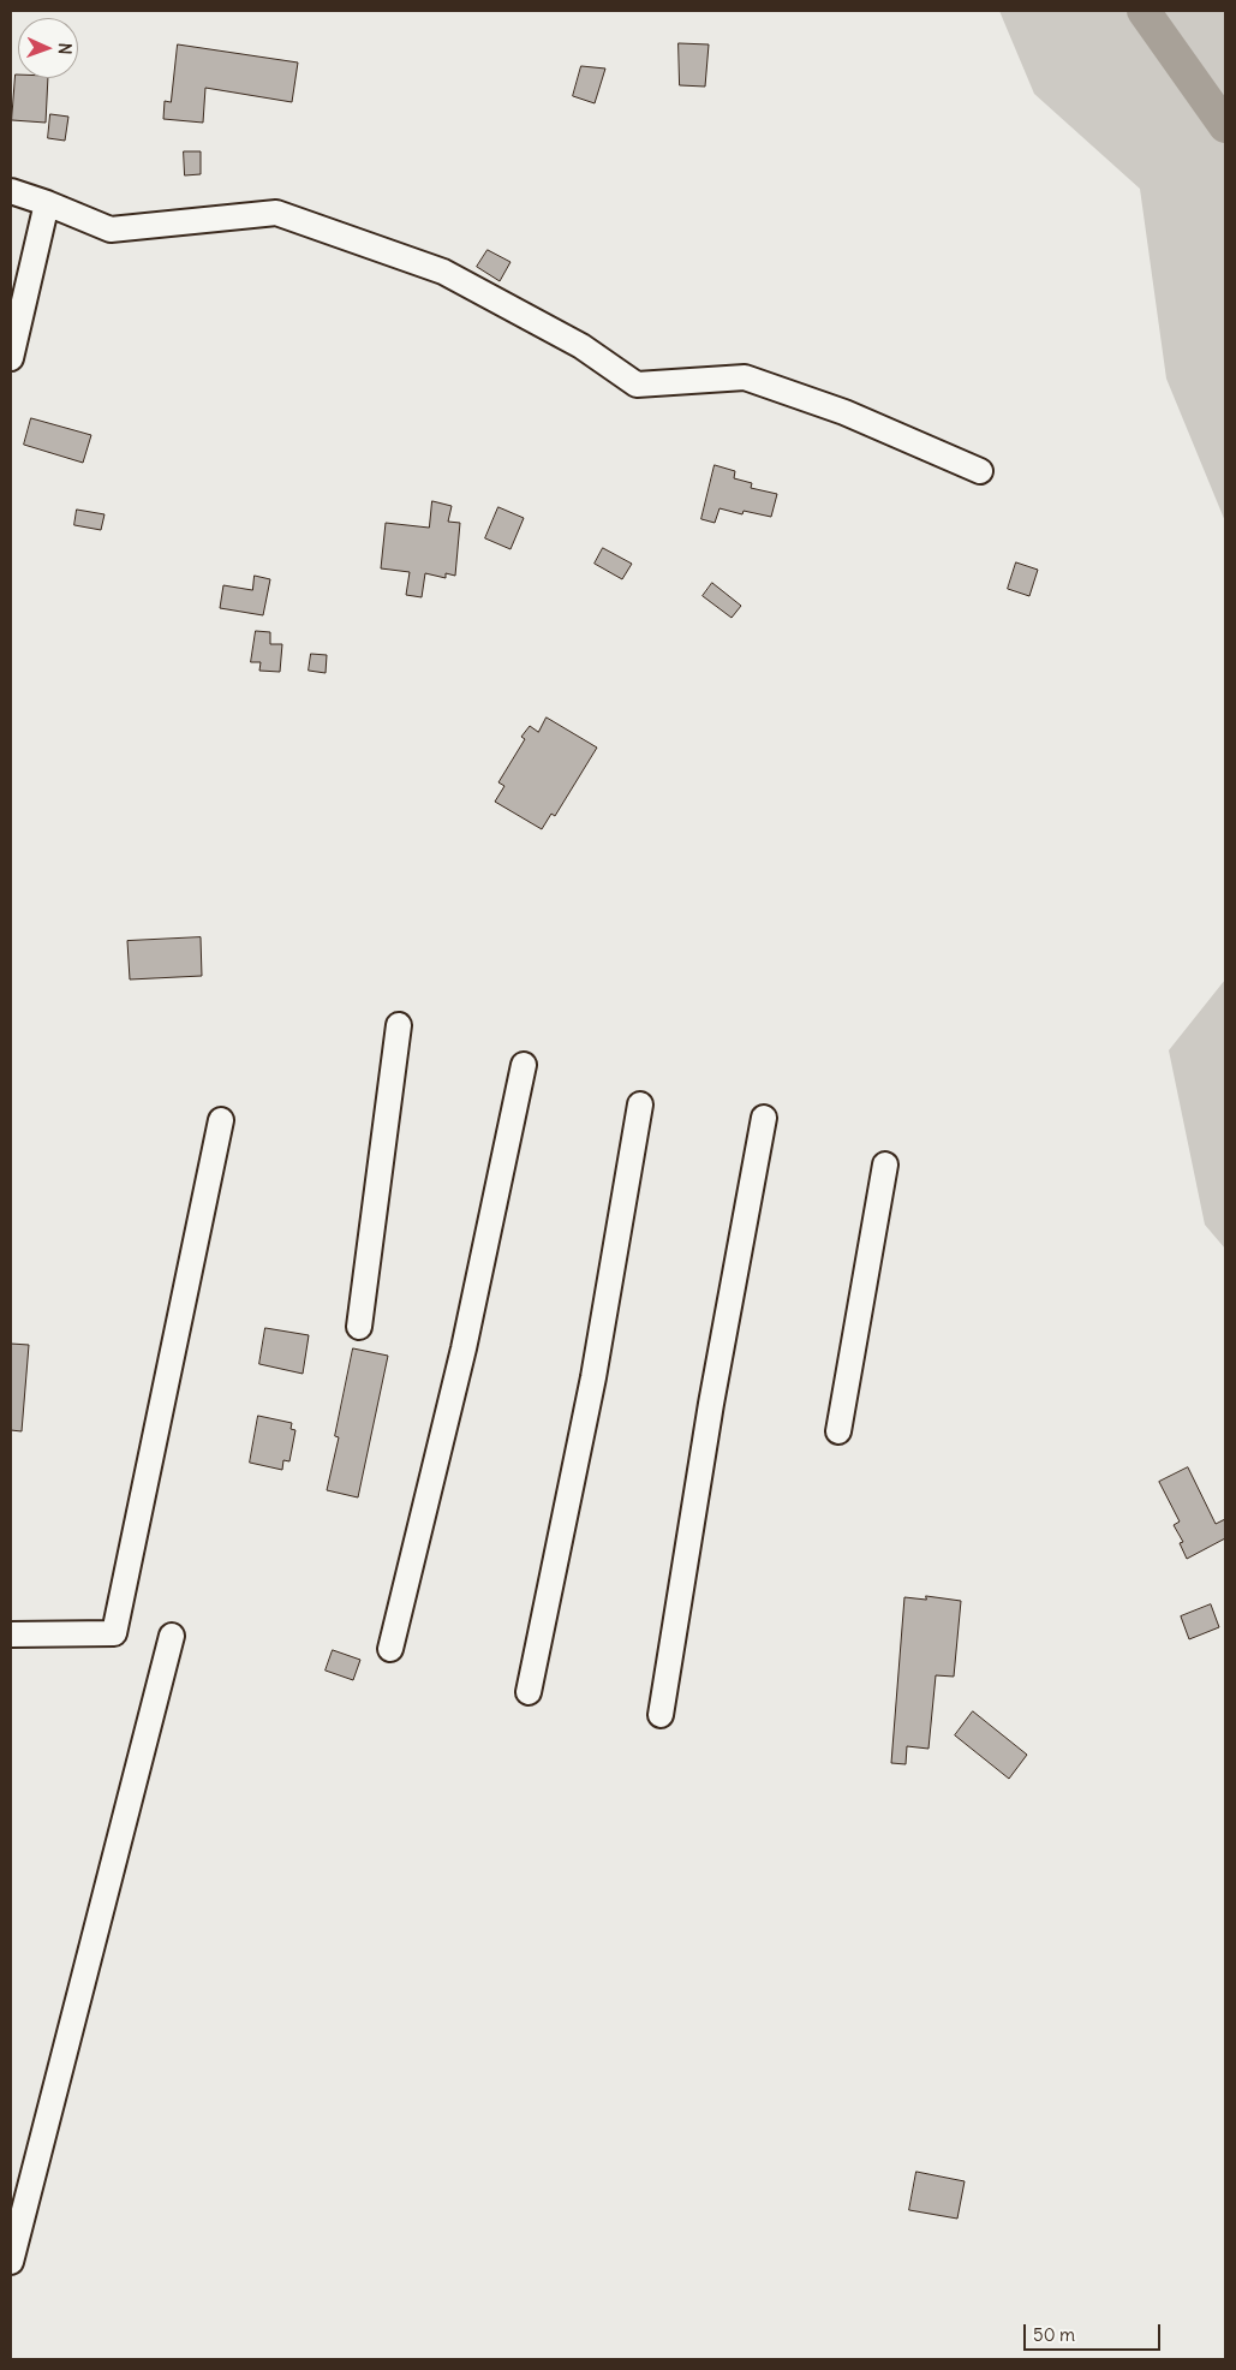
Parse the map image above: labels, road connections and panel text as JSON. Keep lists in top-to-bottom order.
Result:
{
  "scale_bar": "50 m",
  "north": "right"
}
